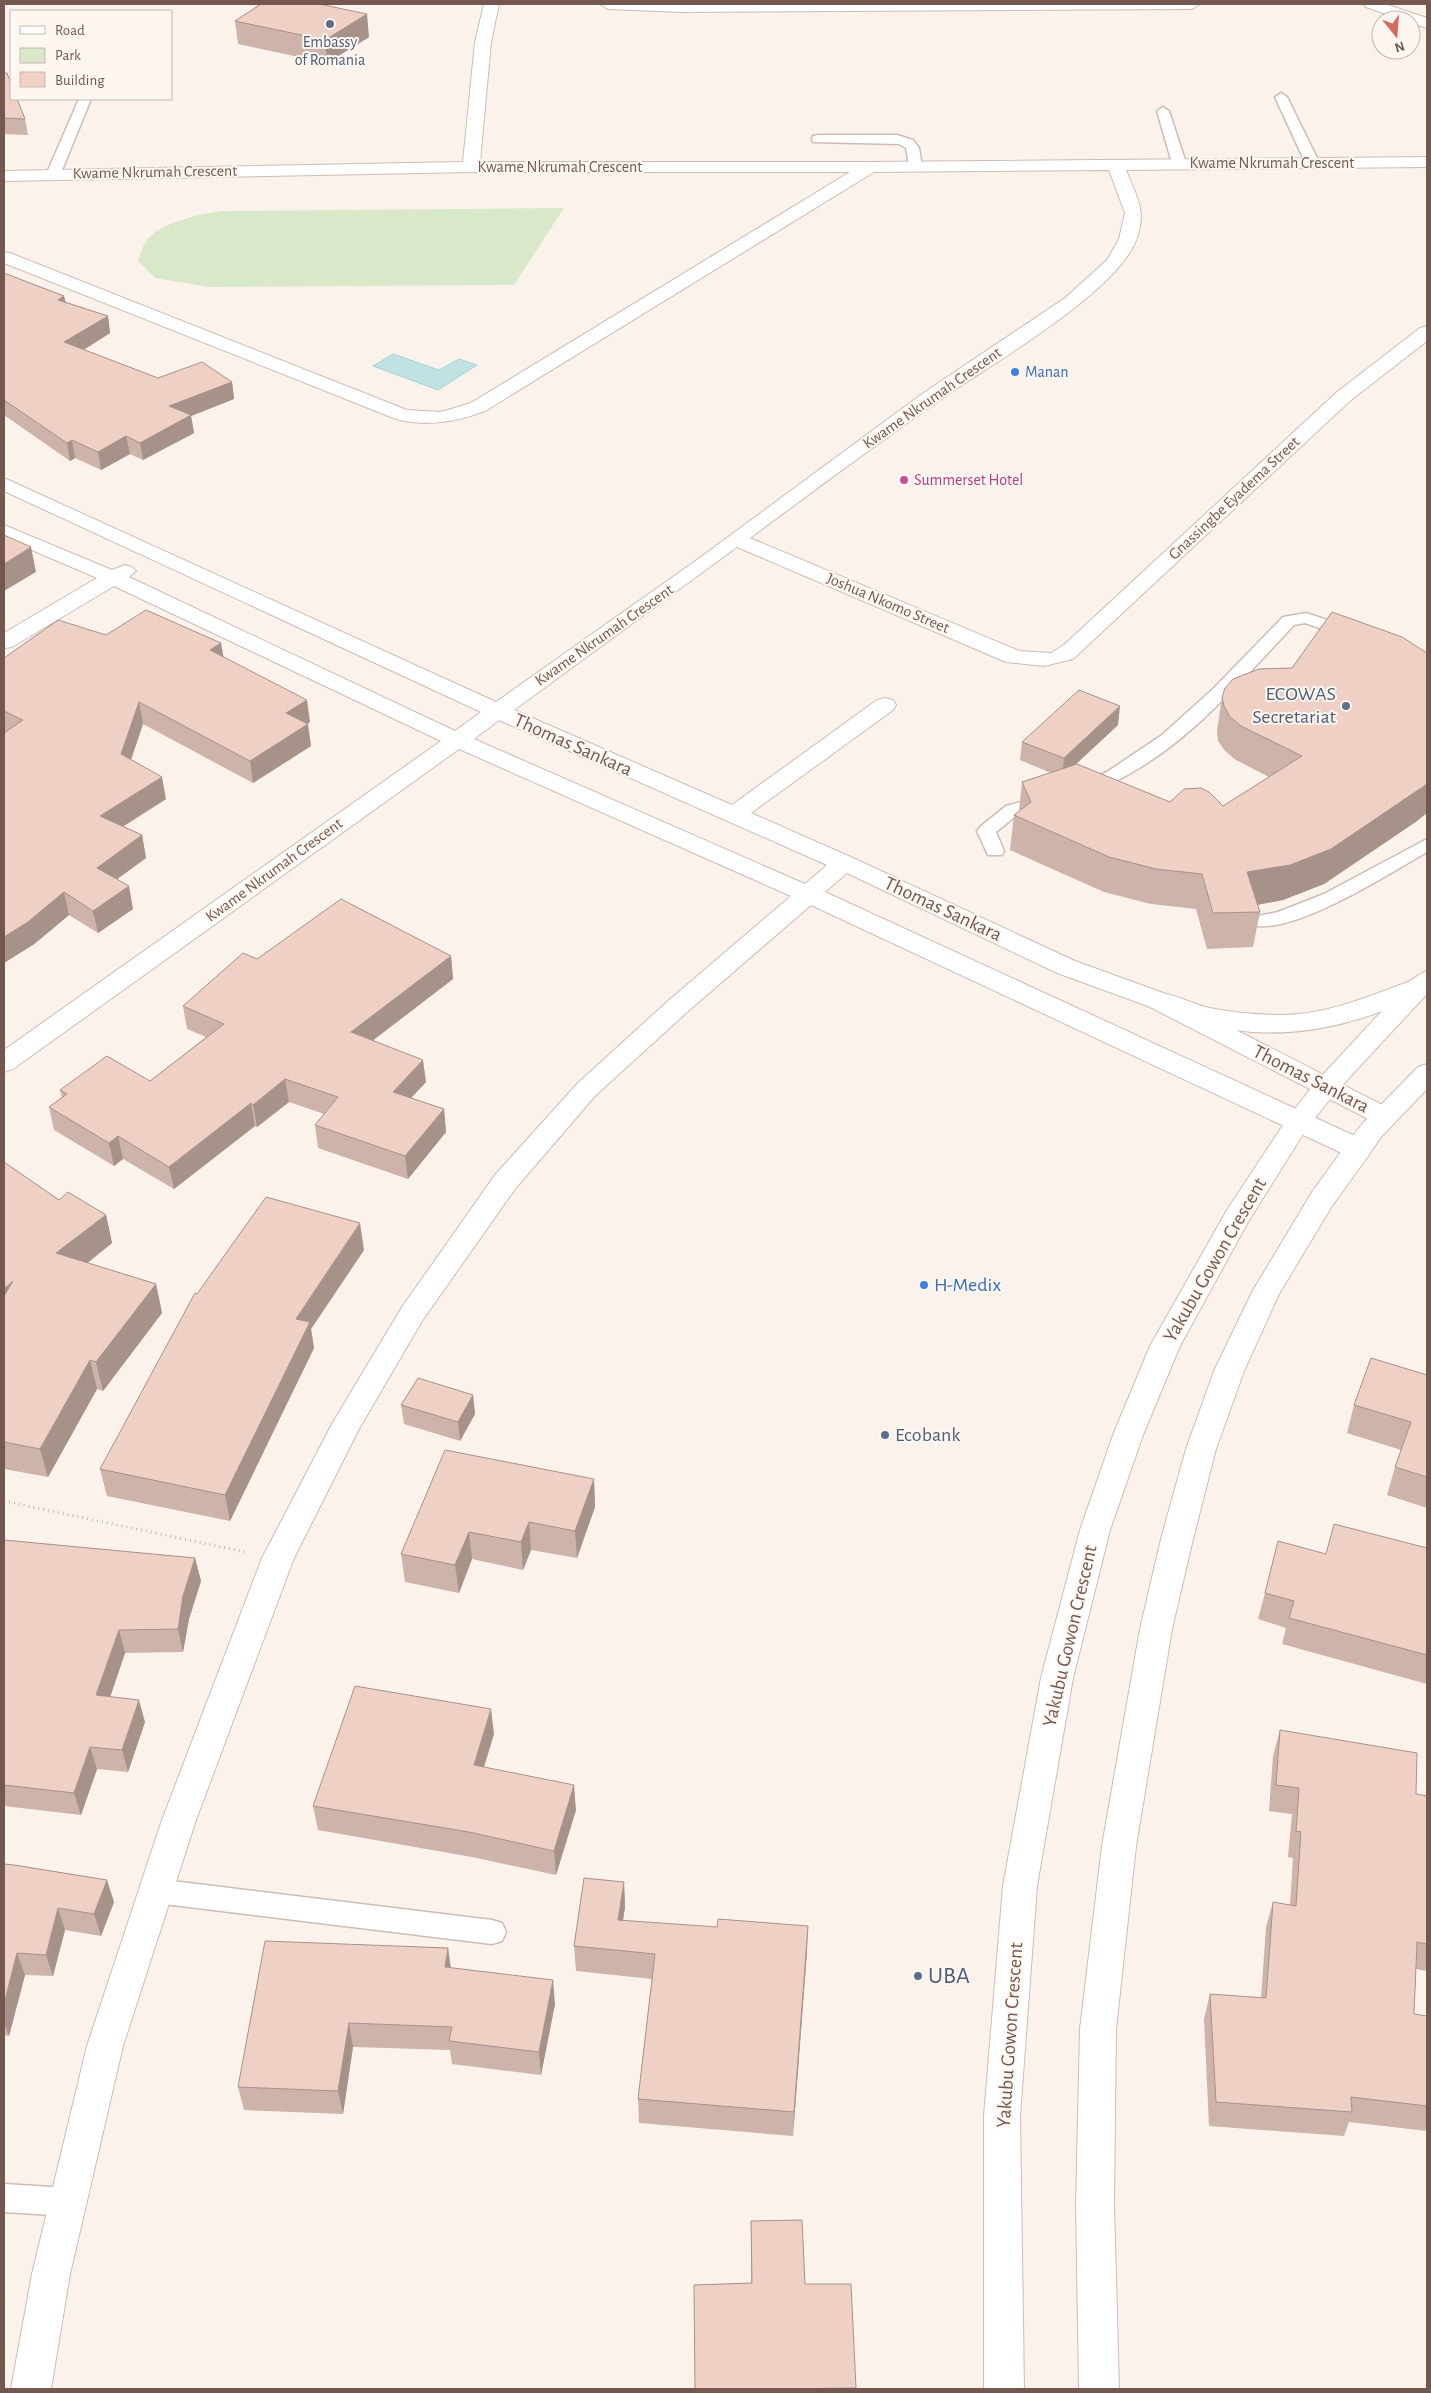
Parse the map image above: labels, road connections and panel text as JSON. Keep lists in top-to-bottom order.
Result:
{
  "streets": {
    "street": [
      "Kwame Nkrumah Crescent",
      "Gnassingbe Eyadema Street",
      "Joshua Nkomo Street",
      "Thomas Sankara",
      "Yakubu Gowon Crescent"
    ]
  },
  "crossings": [
    ["Kwame Nkrumah Crescent", "Joshua Nkomo Street"],
    ["Kwame Nkrumah Crescent", "Thomas Sankara"],
    ["Gnassingbe Eyadema Street", "Joshua Nkomo Street"],
    ["Thomas Sankara", "Yakubu Gowon Crescent"]
  ],
  "places": [
    "Embassy of Romania",
    "Manan",
    "Summerset Hotel",
    "ECOWAS Secretariat",
    "H-Medix",
    "Ecobank",
    "UBA"
  ],
  "legend": ["Road", "Park", "Building"],
  "north": "bottom"
}
